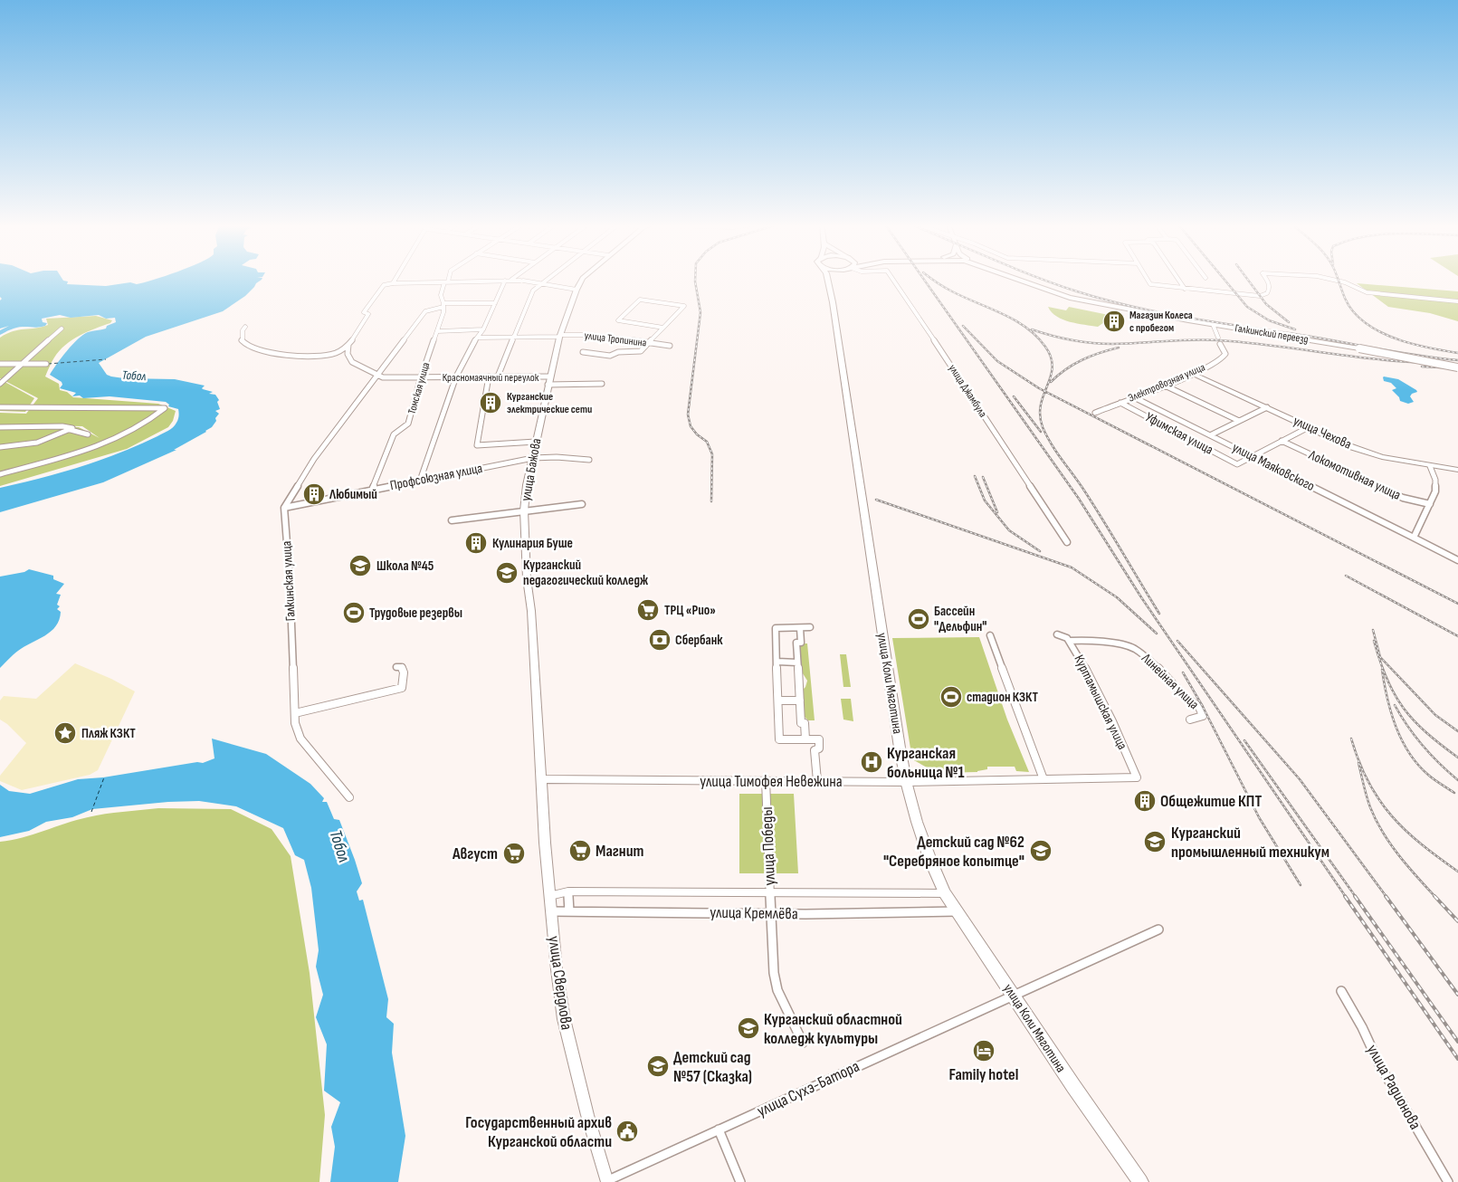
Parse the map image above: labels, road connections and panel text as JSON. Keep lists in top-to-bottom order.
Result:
{
  "streets": {
    "main road": [
      "Галкинский переезд",
      "улица Чехова",
      "улица Бажова",
      "улица Коли Мяготина",
      "улица Тимофея Невежина",
      "улица Свердлова"
    ],
    "street": [
      "улица Тропинина",
      "Красномаячный переулок",
      "Электровозная улица",
      "Томская улица",
      "улица Джамбула",
      "Уфимская улица",
      "улица Маяковского",
      "Локомотивная улица",
      "Профсоюзная улица",
      "Галкинская улица",
      "Линейная улица",
      "Куртамышская улица",
      "улица Победы",
      "улица Кремлёва",
      "улица Радионова",
      "улица Сухэ-Батора"
    ]
  },
  "crossings": [
    ["улица Тропинина", "улица Бажова"],
    ["Красномаячный переулок", "Томская улица"],
    ["Красномаячный переулок", "улица Бажова"],
    ["Электровозная улица", "улица Чехова"],
    ["Электровозная улица", "Уфимская улица"],
    ["Электровозная улица", "улица Маяковского"],
    ["Томская улица", "Профсоюзная улица"],
    ["Уфимская улица", "улица Маяковского"],
    ["улица Бажова", "Профсоюзная улица"],
    ["улица Бажова", "улица Тимофея Невежина"],
    ["улица Бажова", "улица Свердлова"],
    ["Профсоюзная улица", "Галкинская улица"],
    ["Линейная улица", "Куртамышская улица"],
    ["улица Коли Мяготина", "улица Тимофея Невежина"],
    ["улица Коли Мяготина", "улица Кремлёва"],
    ["улица Коли Мяготина", "улица Сухэ-Батора"],
    ["Куртамышская улица", "улица Тимофея Невежина"],
    ["улица Тимофея Невежина", "улица Победы"],
    ["улица Тимофея Невежина", "улица Свердлова"],
    ["улица Победы", "улица Кремлёва"],
    ["улица Кремлёва", "улица Свердлова"],
    ["улица Свердлова", "улица Сухэ-Батора"]
  ],
  "water": ["Тобол"],
  "places": {
    "building": [
      "Магазин Колеса с пробегом",
      "Курганские электрические сети",
      "Любимый",
      "Кулинария Буше",
      "Общежитие КПТ"
    ],
    "school or university": [
      "Школа №45",
      "Курганский педагогический колледж",
      "Курганский промышленный техникум",
      "Детский сад №62 \"Серебряное копытце\"",
      "Курганский областной колледж культуры",
      "Детский сад №57 (Сказка)"
    ],
    "supermarket": ["ТРЦ «Рио»", "Магнит", "Август"],
    "sports": ["Трудовые резервы", "Бассейн \"Дельфин\"", "стадион КЗКТ"],
    "bank": ["Сбербанк"],
    "place": ["Пляж КЗКТ"],
    "hospital": ["Курганская больница №1"],
    "hotel": ["Family hotel"],
    "public building": ["Государственный архив Курганской области"]
  }
}
